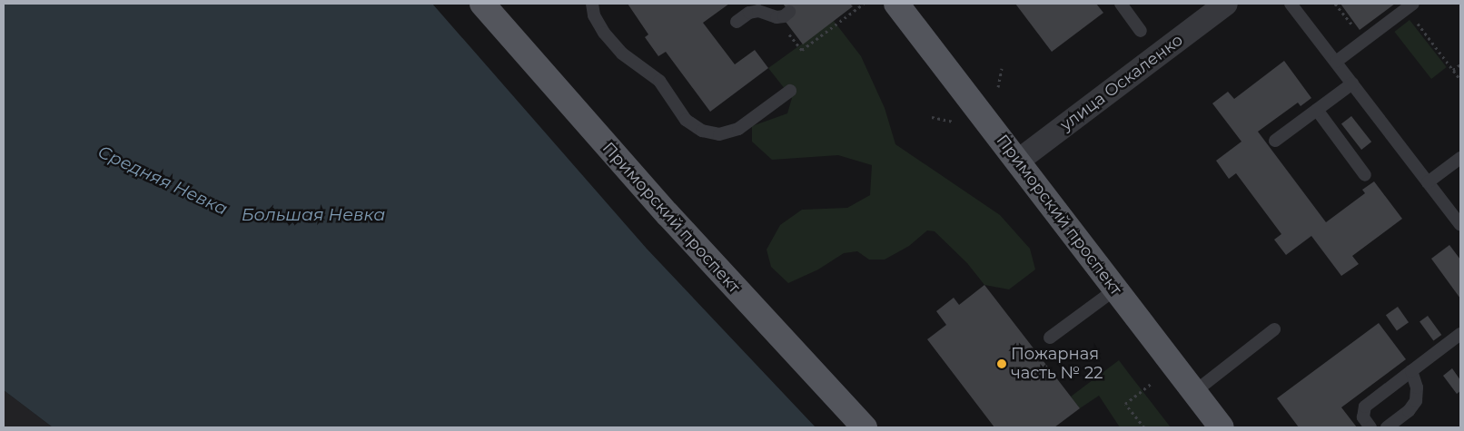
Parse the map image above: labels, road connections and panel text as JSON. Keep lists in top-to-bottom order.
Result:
{
  "streets": {
    "main road": ["Приморский проспект"],
    "street": ["улица Оскаленко"]
  },
  "crossings": [
    ["улица Оскаленко", "Приморский проспект"]
  ],
  "water": ["Средняя Невка", "Большая Невка"],
  "places": ["Пожарная часть № 22"]
}
